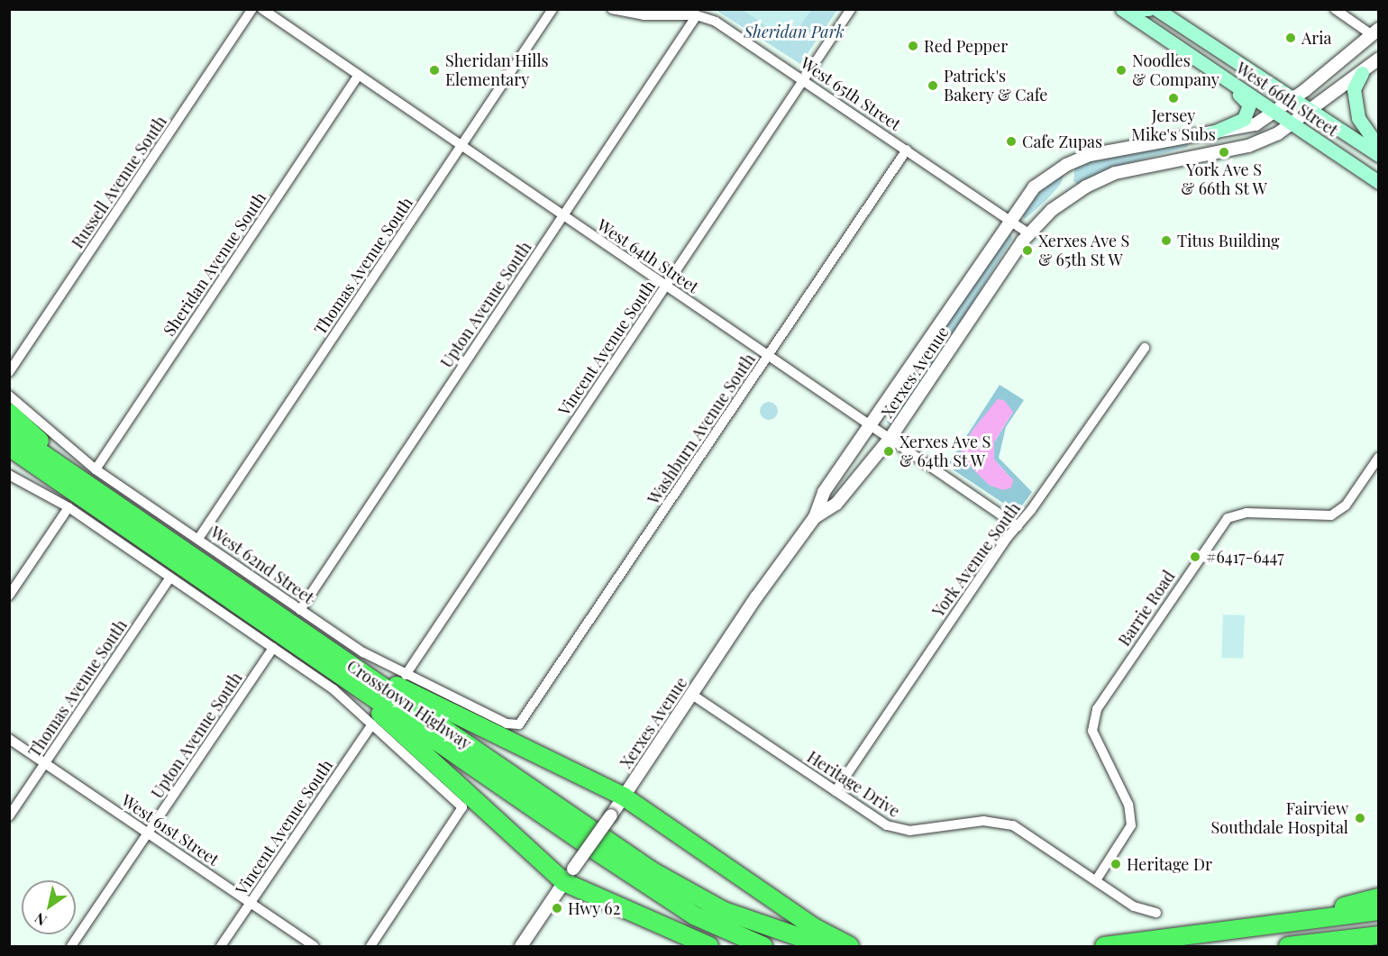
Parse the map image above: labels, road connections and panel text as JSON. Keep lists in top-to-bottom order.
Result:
{
  "streets": {
    "highway": ["Crosstown Highway"],
    "main road": ["West 66th Street"],
    "street": [
      "West 65th Street",
      "Russell Avenue South",
      "West 64th Street",
      "Sheridan Avenue South",
      "Thomas Avenue South",
      "Upton Avenue South",
      "Vincent Avenue South",
      "Xerxes Avenue",
      "Washburn Avenue South",
      "York Avenue South",
      "West 62nd Street",
      "Barrie Road",
      "Heritage Drive",
      "West 61st Street"
    ]
  },
  "crossings": [
    ["West 65th Street", "Upton Avenue South"],
    ["West 65th Street", "Vincent Avenue South"],
    ["West 65th Street", "Xerxes Avenue"],
    ["West 65th Street", "Washburn Avenue South"],
    ["West 64th Street", "Sheridan Avenue South"],
    ["West 64th Street", "Thomas Avenue South"],
    ["West 64th Street", "Upton Avenue South"],
    ["West 64th Street", "Vincent Avenue South"],
    ["West 64th Street", "Xerxes Avenue"],
    ["West 64th Street", "Washburn Avenue South"],
    ["West 64th Street", "York Avenue South"],
    ["Sheridan Avenue South", "West 62nd Street"],
    ["Thomas Avenue South", "West 62nd Street"],
    ["Thomas Avenue South", "West 61st Street"],
    ["Upton Avenue South", "West 62nd Street"],
    ["Upton Avenue South", "West 61st Street"],
    ["Vincent Avenue South", "West 62nd Street"],
    ["Vincent Avenue South", "West 61st Street"],
    ["Xerxes Avenue", "Heritage Drive"],
    ["Washburn Avenue South", "West 62nd Street"],
    ["York Avenue South", "Heritage Drive"],
    ["Barrie Road", "Heritage Drive"]
  ],
  "parks": ["Sheridan Park"],
  "places": [
    "Aria",
    "Red Pepper",
    "Sheridan Hills Elementary",
    "Noodles & Company",
    "Patrick's Bakery & Cafe",
    "Jersey Mike's Subs",
    "Cafe Zupas",
    "York Ave S & 66th St W",
    "Titus Building",
    "Xerxes Ave S & 65th St W",
    "Xerxes Ave S & 64th St W",
    "#6417-6447",
    "Fairview Southdale Hospital",
    "Heritage Dr",
    "Hwy 62"
  ],
  "north": "bottom left"
}
